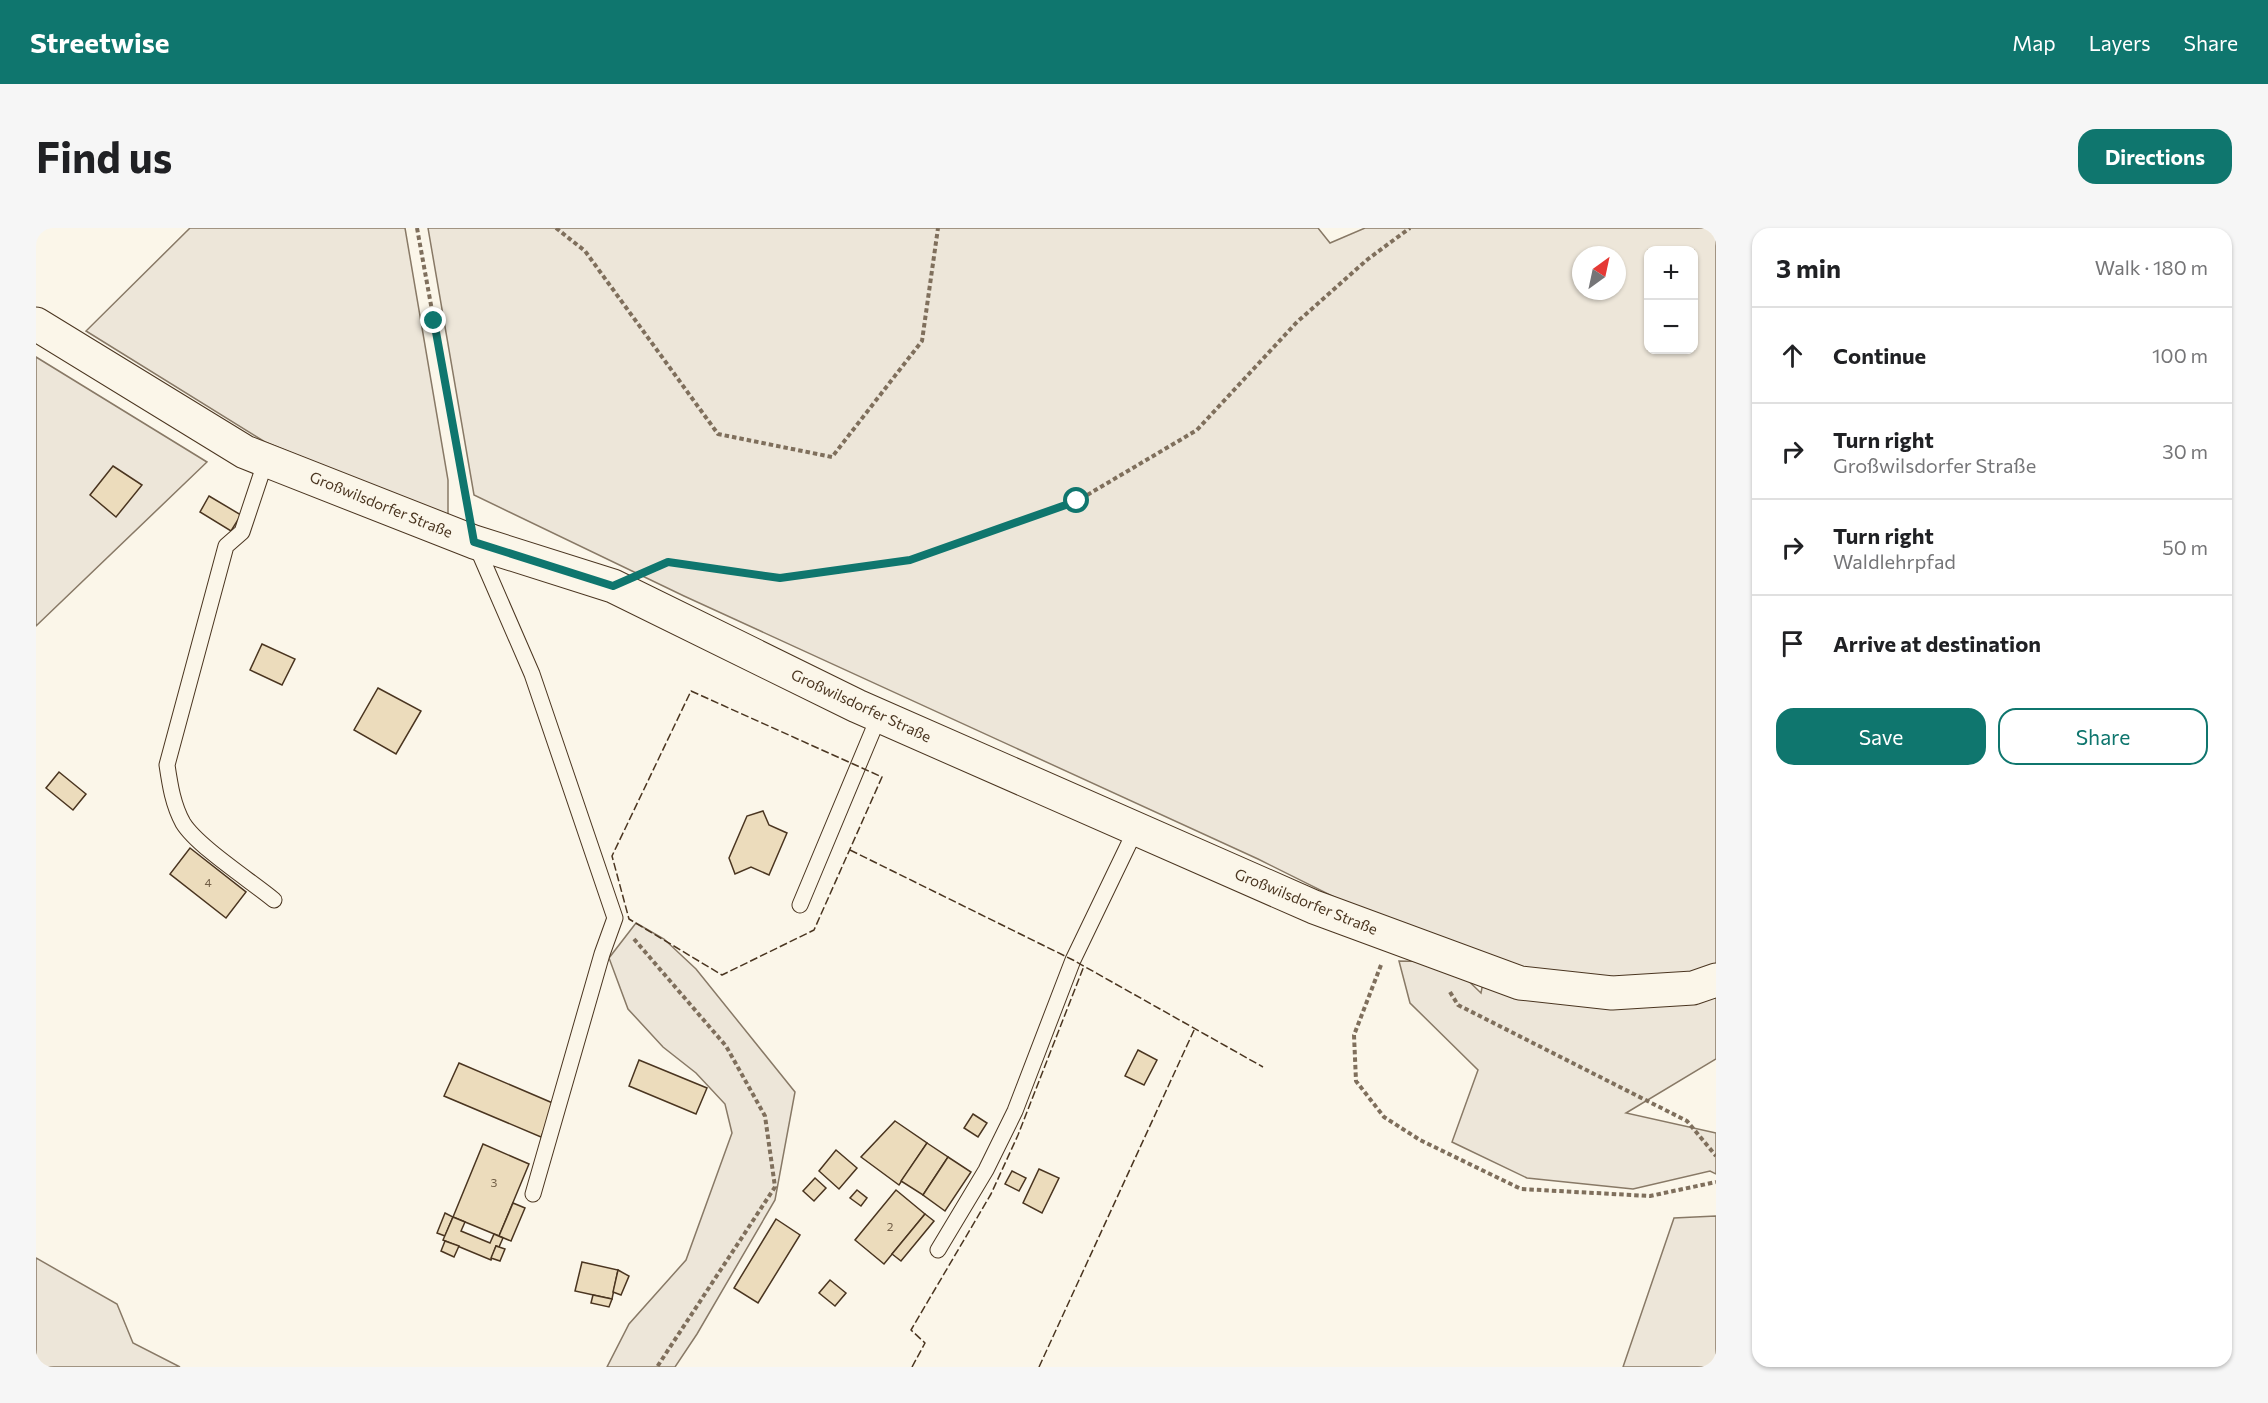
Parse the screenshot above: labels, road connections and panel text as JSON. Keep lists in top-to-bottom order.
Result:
{
  "streets": {
    "street": ["Großwilsdorfer Straße"]
  },
  "house_numbers": ["4", "3", "2"],
  "north": "top right",
  "page": {
    "header": "Streetwise",
    "nav": ["Map", "Layers", "Share"],
    "buttons": [
      "Directions",
      ["Save", "Share"]
    ],
    "title": "Find us",
    "heading": ["3 min", "Walk · 180 m"],
    "map_buttons": ["+", "−"],
    "list": [
      ["Continue", "100 m"],
      ["Turn right", "Großwilsdorfer Straße", "30 m"],
      ["Turn right", "Waldlehrpfad", "50 m"],
      "Arrive at destination"
    ]
  }
}
